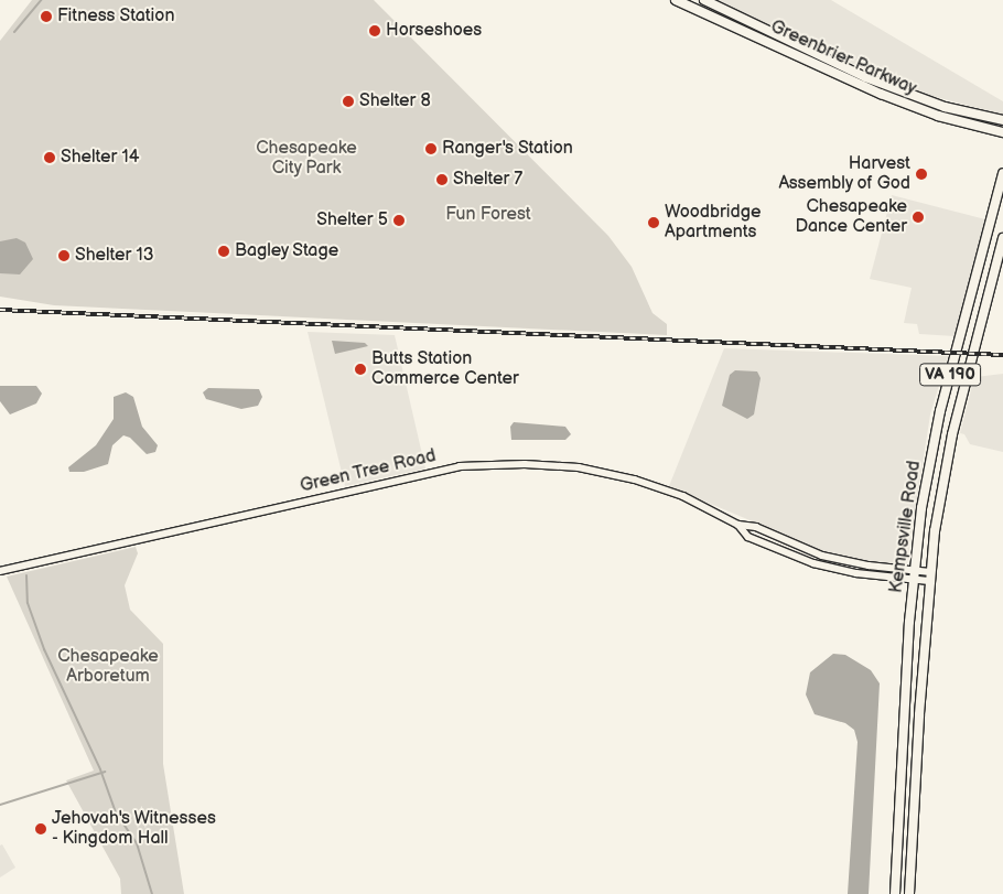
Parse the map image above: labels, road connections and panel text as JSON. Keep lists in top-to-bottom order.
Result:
{
  "streets": {
    "main road": ["Greenbrier Parkway", "VA 190", "Kempsville Road"],
    "street": ["Green Tree Road"]
  },
  "crossings": [
    ["Green Tree Road", "Kempsville Road"]
  ],
  "parks": ["Chesapeake City Park", "Fun Forest", "Chesapeake Arboretum"],
  "places": [
    "Fitness Station",
    "Horseshoes",
    "Shelter 8",
    "Ranger's Station",
    "Shelter 14",
    "Harvest Assembly of God",
    "Shelter 7",
    "Chesapeake Dance Center",
    "Shelter 5",
    "Woodbridge Apartments",
    "Bagley Stage",
    "Shelter 13",
    "Butts Station Commerce Center",
    "Jehovah's Witnesses - Kingdom Hall"
  ]
}
